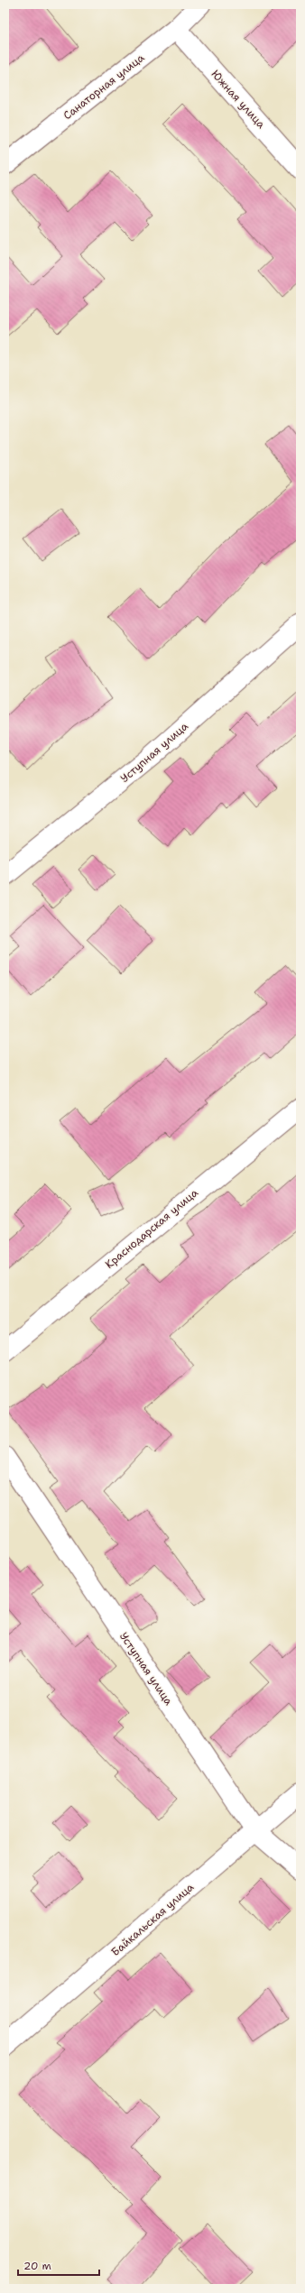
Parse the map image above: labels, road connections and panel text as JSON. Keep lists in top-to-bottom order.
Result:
{
  "streets": {
    "street": [
      "Санаторная улица",
      "Южная улица",
      "Уступная улица",
      "Краснодарская улица",
      "Байкальская улица"
    ]
  },
  "crossings": [
    ["Санаторная улица", "Южная улица"],
    ["Уступная улица", "Байкальская улица"]
  ],
  "scale_bar": "20 m"
}
